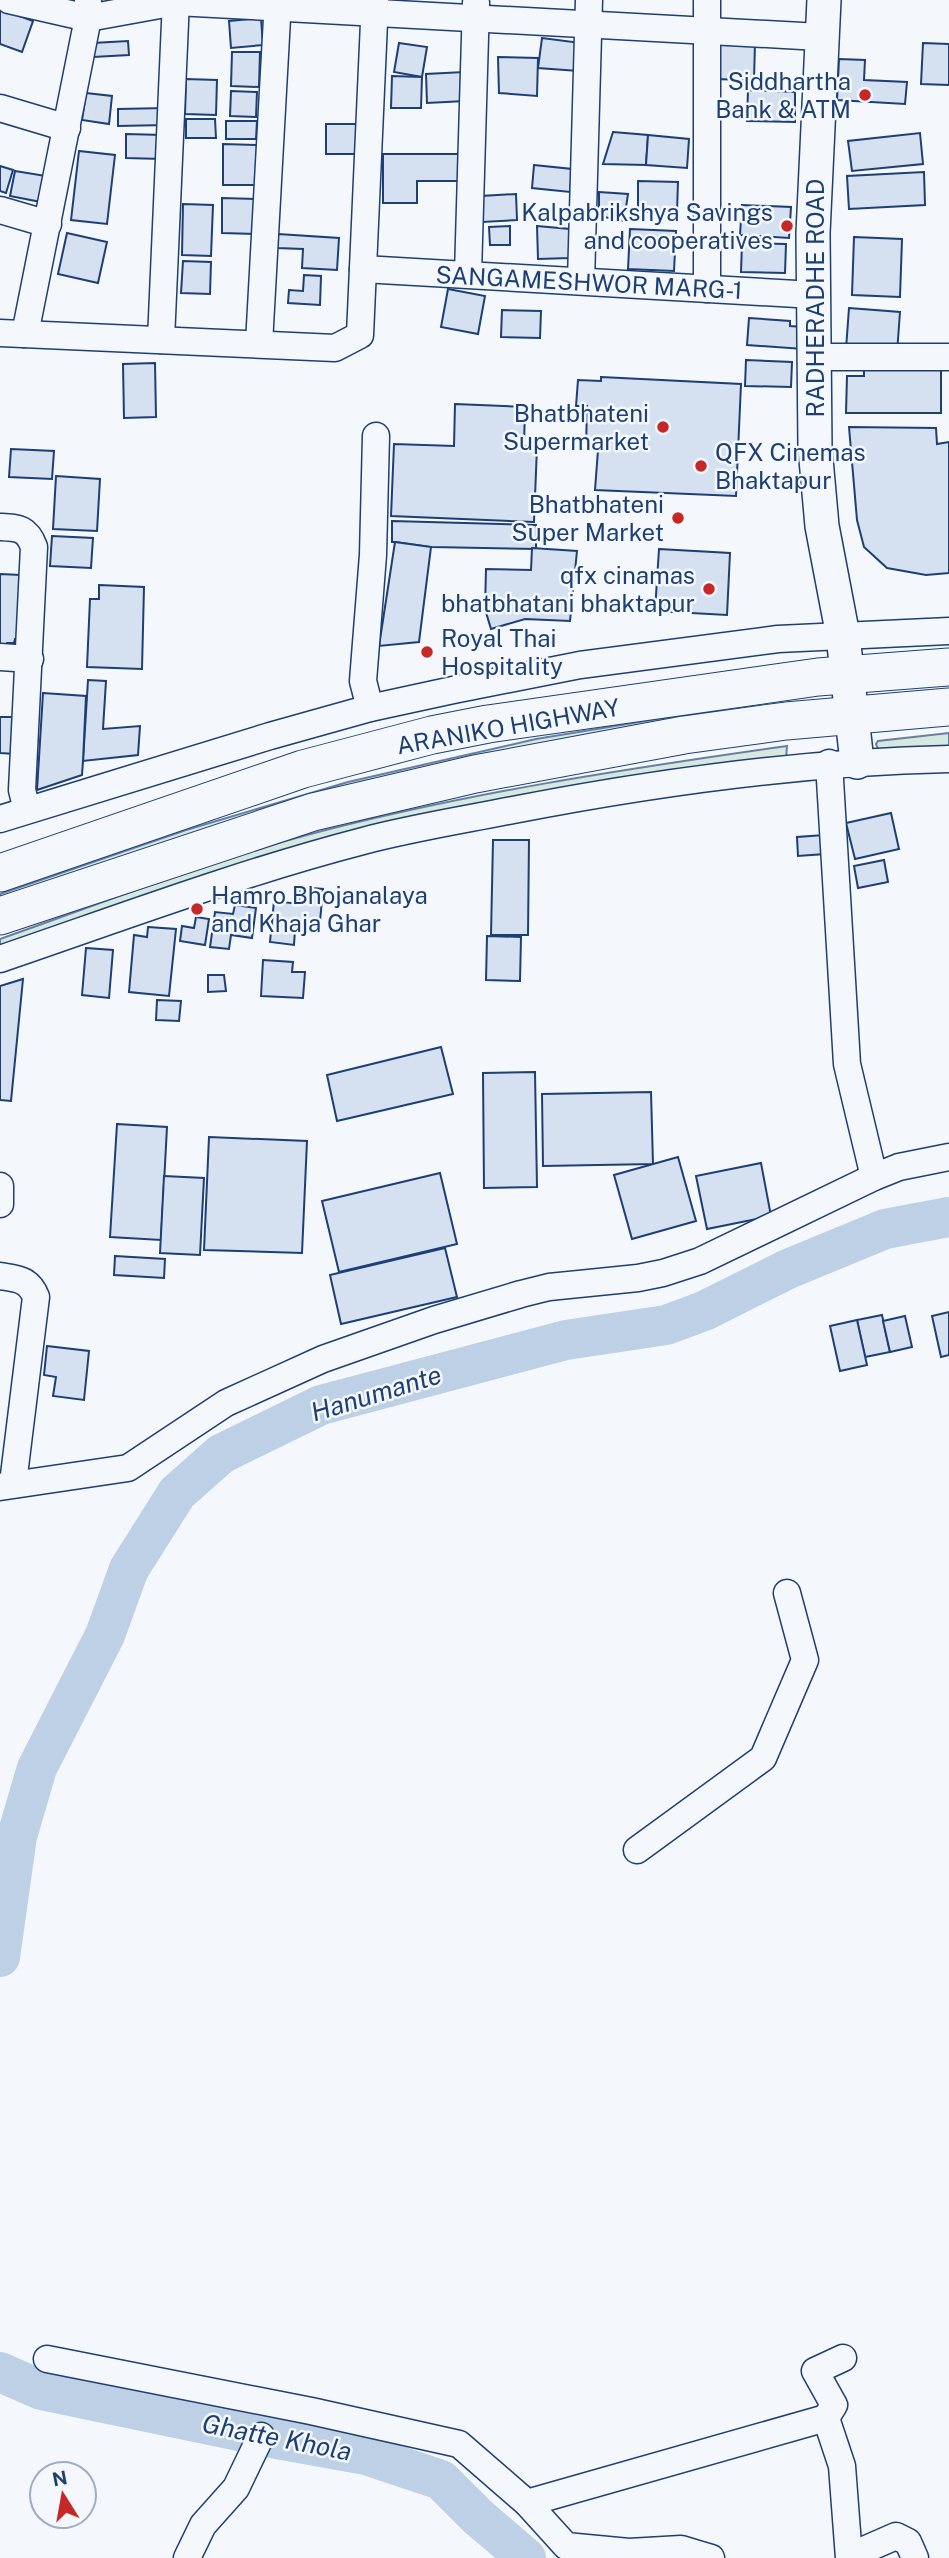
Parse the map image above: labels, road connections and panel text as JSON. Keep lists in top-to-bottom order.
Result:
{
  "streets": {
    "highway": ["ARANIKO HIGHWAY"],
    "main road": ["RADHERADHE ROAD"],
    "street": ["SANGAMESHWOR MARG-1"]
  },
  "crossings": [
    ["SANGAMESHWOR MARG-1", "RADHERADHE ROAD"],
    ["RADHERADHE ROAD", "ARANIKO HIGHWAY"]
  ],
  "water": ["Hanumante", "Ghatte Khola"],
  "places": [
    "Siddhartha Bank & ATM",
    "Kalpabrikshya Savings and cooperatives",
    "Bhatbhateni Supermarket",
    "QFX Cinemas Bhaktapur",
    "Bhatbhateni Super Market",
    "qfx cinamas bhatbhatani bhaktapur",
    "Royal Thai Hospitality",
    "Hamro Bhojanalaya and Khaja Ghar"
  ],
  "north": "top"
}
